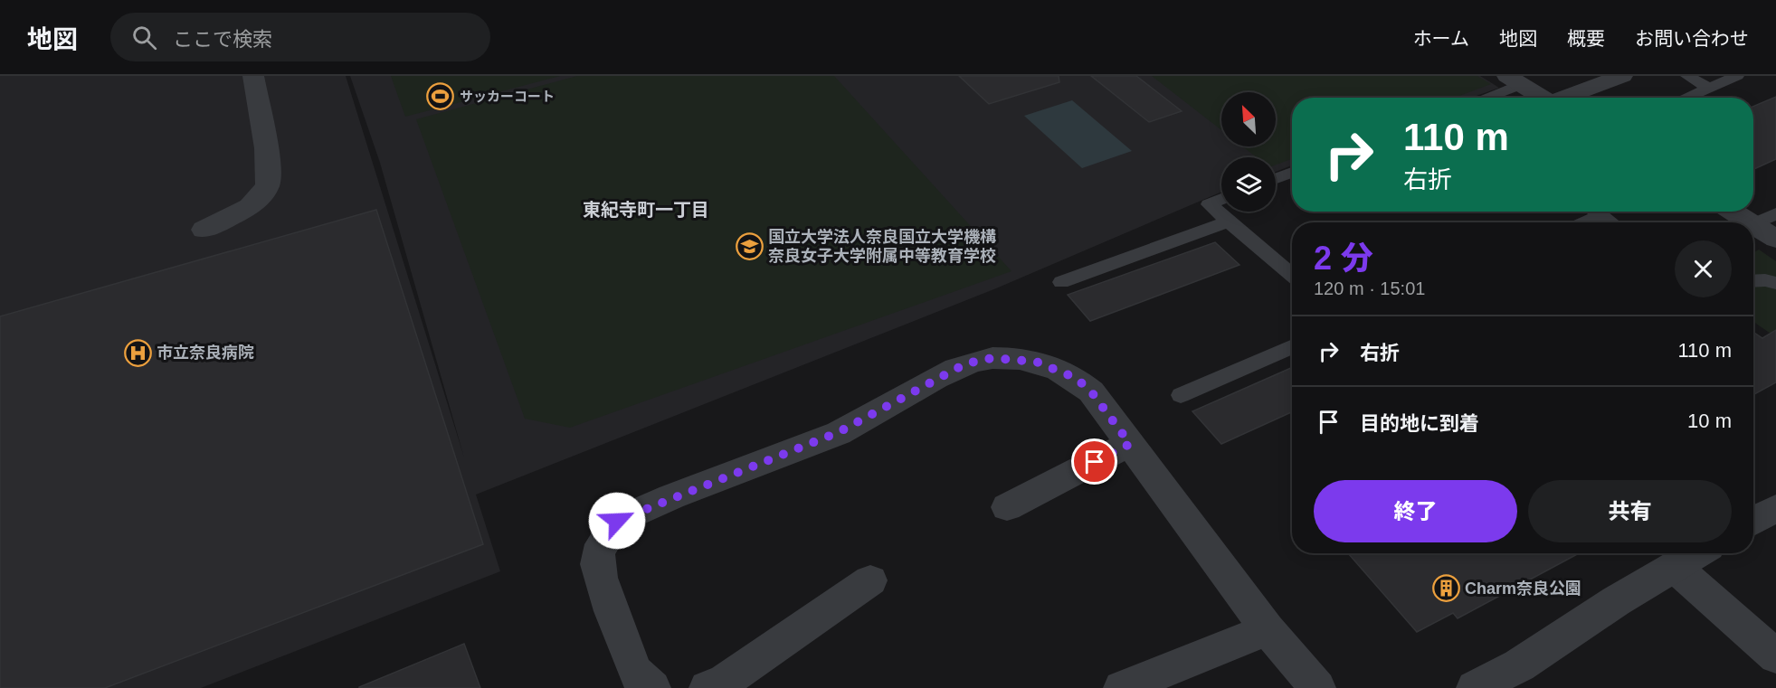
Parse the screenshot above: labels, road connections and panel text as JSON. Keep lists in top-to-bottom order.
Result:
{
  "districts": ["東紀寺町一丁目"],
  "places": {
    "sports": ["サッカーコート"],
    "school or university": ["国立大学法人奈良国立大学機構 奈良女子大学附属中等教育学校"],
    "hospital": ["市立奈良病院"],
    "building": ["Charm奈良公園"]
  },
  "north": "top left",
  "page": {
    "header": "地図",
    "search": "ここで検索",
    "nav": [
      "ホーム",
      "地図",
      "概要",
      "お問い合わせ"
    ],
    "turn": ["110 m", "右折"],
    "heading": ["2 分", "120 m · 15:01"],
    "list": [
      {
        "name": "右折",
        "value": "110 m"
      },
      {
        "name": "目的地に到着",
        "value": "10 m"
      }
    ],
    "buttons": ["終了", "共有"]
  }
}
